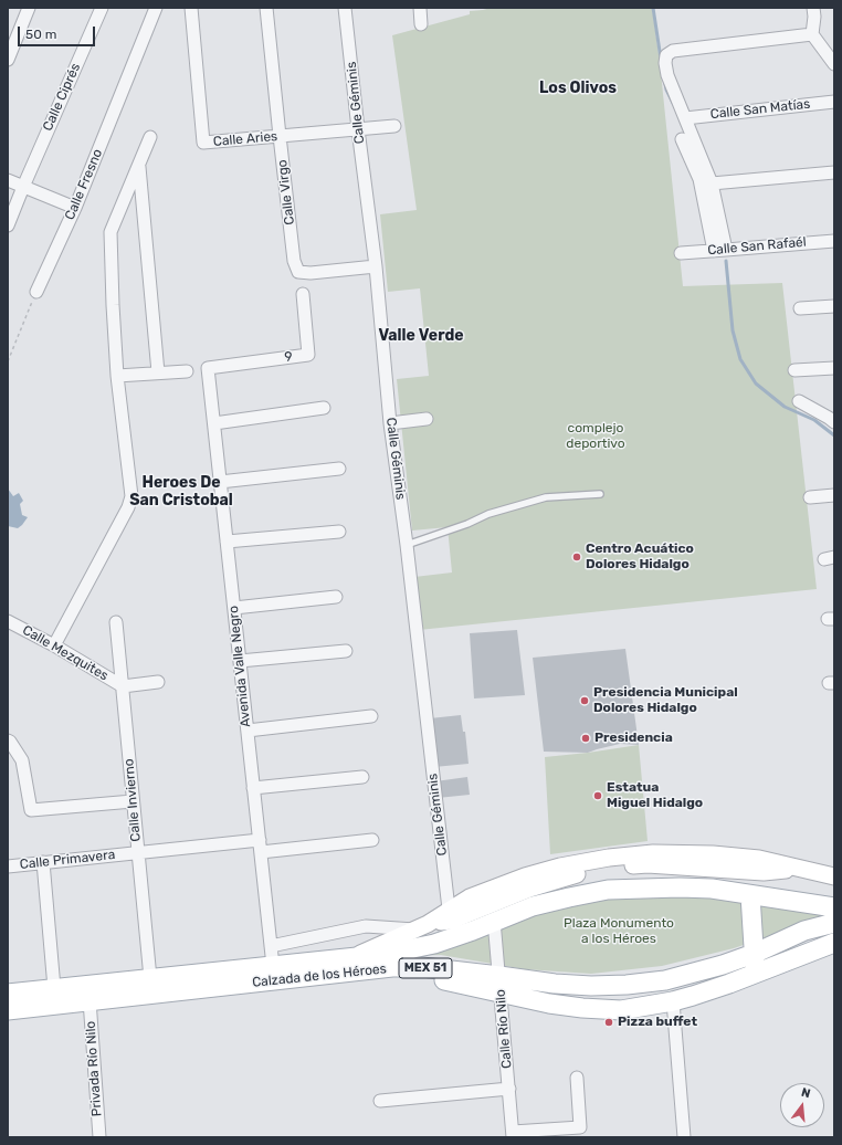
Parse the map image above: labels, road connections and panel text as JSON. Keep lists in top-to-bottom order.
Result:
{
  "streets": {
    "main road": ["MEX 51", "Calzada de los Héroes"],
    "street": [
      "Calle Ciprés",
      "Calle Géminis",
      "Calle San Matías",
      "Calle Aries",
      "Calle Fresno",
      "Calle Virgo",
      "Calle San Rafaél",
      "9",
      "Calle Mezquites",
      "Avenida Valle Negro",
      "Calle Invierno",
      "Calle Primavera",
      "Calle Río Nilo",
      "Privada Río Nilo"
    ]
  },
  "crossings": [
    ["Calle Géminis", "Calle Aries"],
    ["Calle Géminis", "Calle Virgo"],
    ["Calle Géminis", "Calzada de los Héroes"],
    ["Calle Aries", "Calle Virgo"],
    ["9", "Avenida Valle Negro"],
    ["Calle Mezquites", "Calle Invierno"],
    ["Avenida Valle Negro", "Calle Primavera"],
    ["Avenida Valle Negro", "Calzada de los Héroes"],
    ["Calle Invierno", "Calle Primavera"],
    ["Calle Invierno", "Calzada de los Héroes"],
    ["Calzada de los Héroes", "Calle Río Nilo"],
    ["Calzada de los Héroes", "Privada Río Nilo"]
  ],
  "districts": ["Los Olivos", "Valle Verde", "Heroes De San Cristobal"],
  "parks": ["complejo deportivo", "Plaza Monumento a los Héroes"],
  "places": [
    "Centro Acuático Dolores Hidalgo",
    "Presidencia Municipal Dolores Hidalgo",
    "Presidencia",
    "Estatua Miguel Hidalgo",
    "Pizza buffet"
  ],
  "scale_bar": "50 m",
  "north": "top"
}
